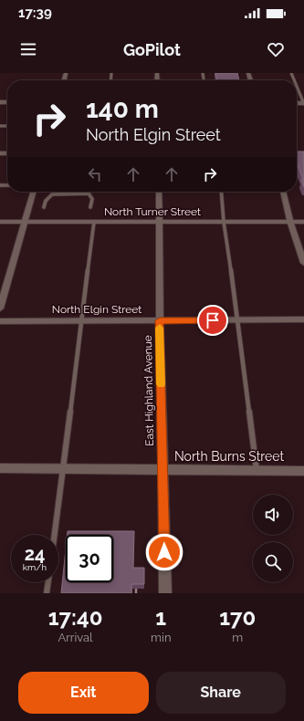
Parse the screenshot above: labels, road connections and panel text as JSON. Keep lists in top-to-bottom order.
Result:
{
  "streets": {
    "street": [
      "North Turner Street",
      "North Elgin Street",
      "East Highland Avenue",
      "North Burns Street"
    ]
  },
  "crossings": [
    ["North Turner Street", "East Highland Avenue"],
    ["North Elgin Street", "East Highland Avenue"],
    ["East Highland Avenue", "North Burns Street"]
  ],
  "page": {
    "status": "17:39",
    "header": "GoPilot",
    "turn": ["140 m", "North Elgin Street"],
    "speed": "24 km/h",
    "limit": "30",
    "eta": [
      "17:40",
      "Arrival",
      "1",
      "min",
      "170",
      "m"
    ],
    "buttons": ["Exit", "Share"]
  }
}
